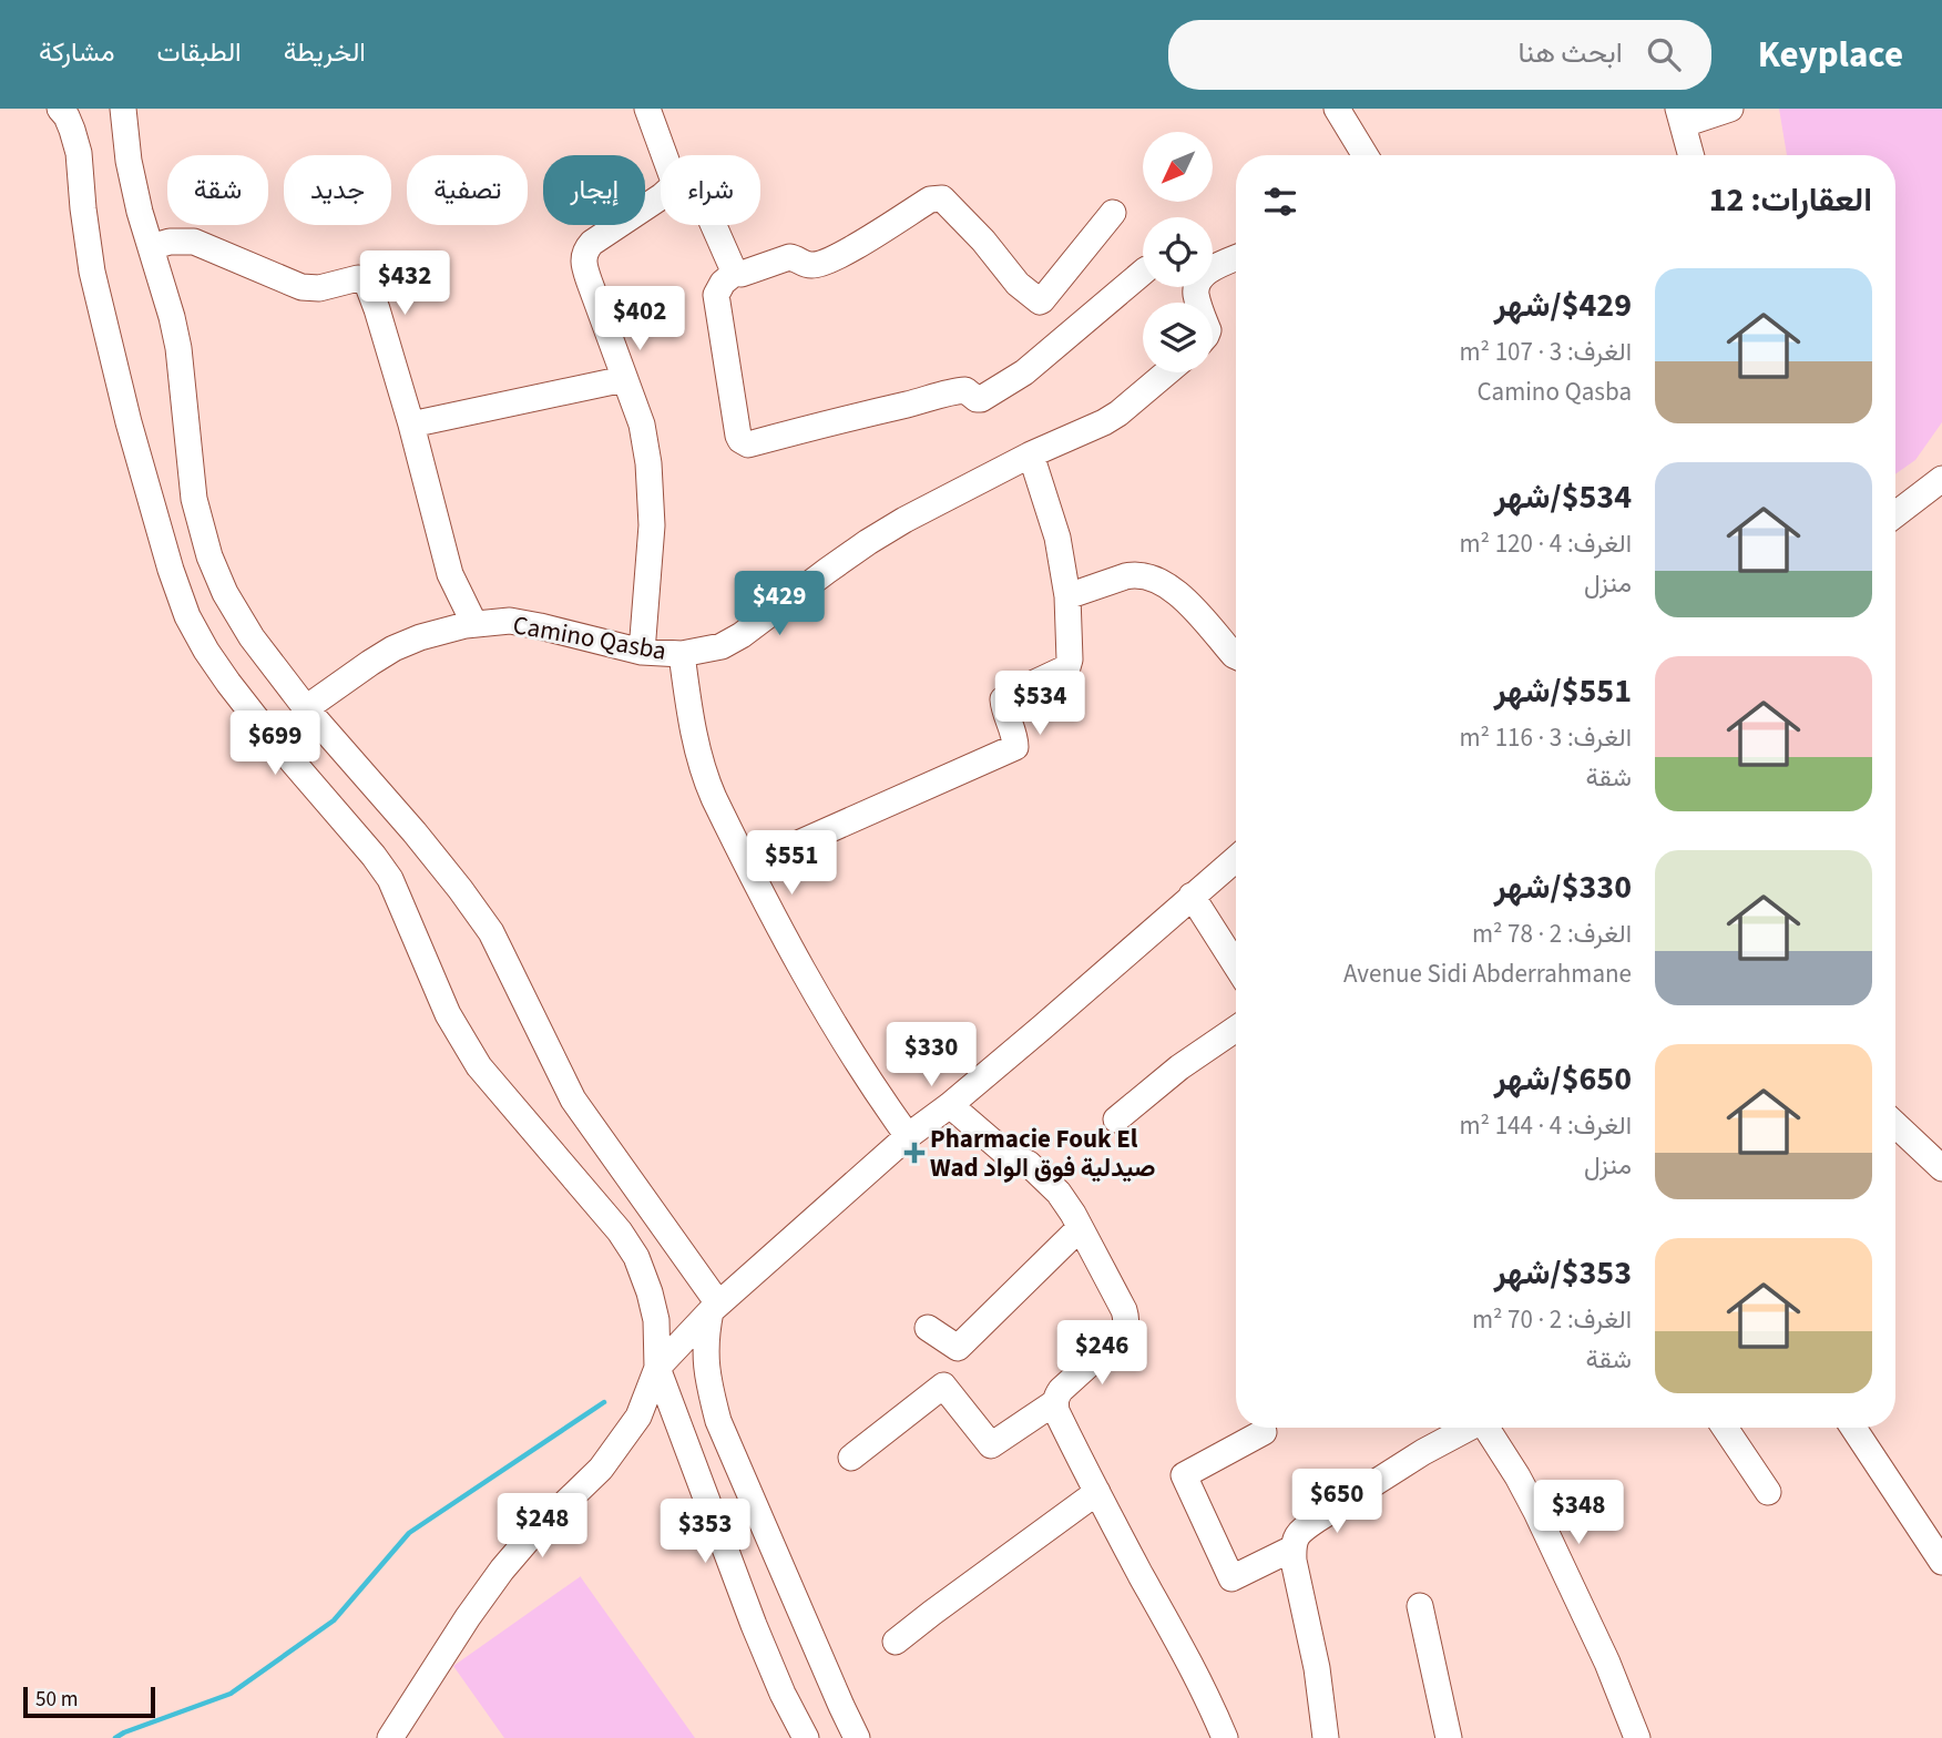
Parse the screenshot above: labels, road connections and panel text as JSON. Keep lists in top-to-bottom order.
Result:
{
  "streets": {
    "street": ["Camino Qasba"]
  },
  "places": {
    "health": ["Pharmacie Fouk El Wad صيدلية فوق الواد"]
  },
  "scale_bar": "50 m",
  "north": "bottom left",
  "page": {
    "header": "Keyplace",
    "search": "ابحث هنا",
    "nav": ["الخريطة", "الطبقات", "مشاركة"],
    "chip": [
      "شراء",
      "إيجار",
      "تصفية",
      "جديد",
      "شقة"
    ],
    "heading": "العقارات: 12",
    "list": [
      {
        "name": "$429/شهر",
        "note": "الغرف: 3 · 107 m² · Camino Qasba"
      },
      {
        "name": "$534/شهر",
        "note": "الغرف: 4 · 120 m² · منزل"
      },
      {
        "name": "$551/شهر",
        "note": "الغرف: 3 · 116 m² · شقة"
      },
      {
        "name": "$330/شهر",
        "note": "الغرف: 2 · 78 m² · Avenue Sidi Abderrahmane"
      },
      {
        "name": "$650/شهر",
        "note": "الغرف: 4 · 144 m² · منزل"
      },
      {
        "name": "$353/شهر",
        "note": "الغرف: 2 · 70 m² · شقة"
      }
    ],
    "price": [
      "$432",
      "$402",
      "$429",
      "$534",
      "$699",
      "$551",
      "$330",
      "$246",
      "$650",
      "$348",
      "$248",
      "$353"
    ],
    "scale": "50 m"
  }
}
